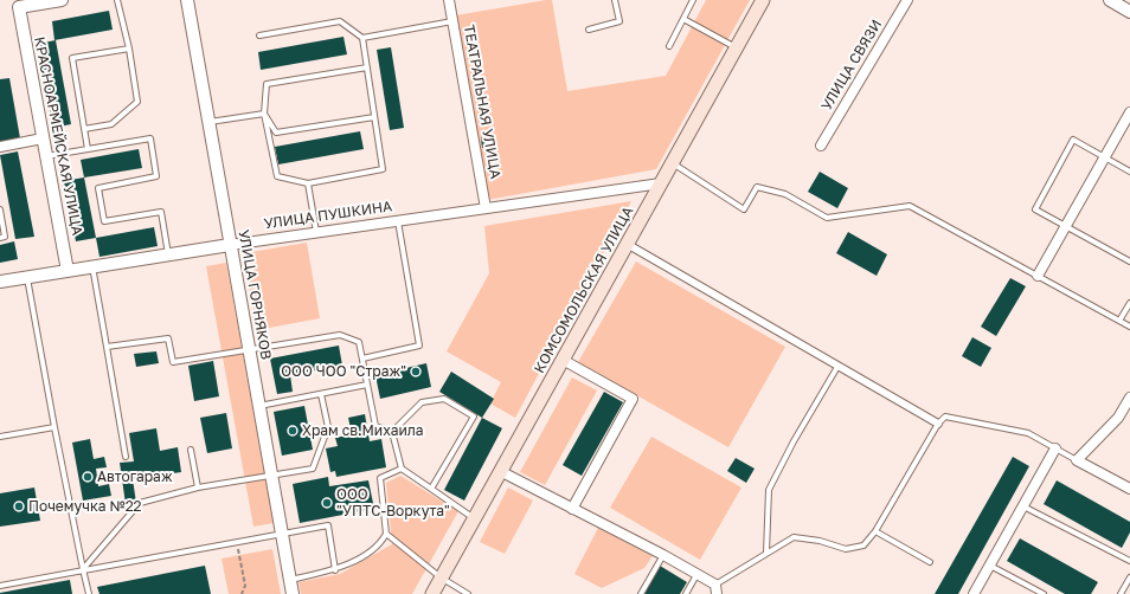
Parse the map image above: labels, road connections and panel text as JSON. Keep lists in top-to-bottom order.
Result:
{
  "streets": {
    "main road": ["КОМСОМОЛЬСКАЯ УЛИЦА"],
    "street": [
      "УЛИЦА СВЯЗИ",
      "ТЕАТРАЛЬНАЯ УЛИЦА",
      "КРАСНОАРМЕЙСКАЯ УЛИЦА",
      "УЛИЦА ПУШКИНА",
      "УЛИЦА ГОРНЯКОВ"
    ]
  },
  "crossings": [
    ["ТЕАТРАЛЬНАЯ УЛИЦА", "УЛИЦА ПУШКИНА"],
    ["КРАСНОАРМЕЙСКАЯ УЛИЦА", "УЛИЦА ПУШКИНА"],
    ["УЛИЦА ПУШКИНА", "КОМСОМОЛЬСКАЯ УЛИЦА"],
    ["УЛИЦА ПУШКИНА", "УЛИЦА ГОРНЯКОВ"]
  ],
  "places": [
    "ООО ЧОО \"Страж\"",
    "Храм св.Михаила",
    "Автогараж",
    "ООО \"УПТС-Воркута\"",
    "Почемучка №22"
  ]
}
